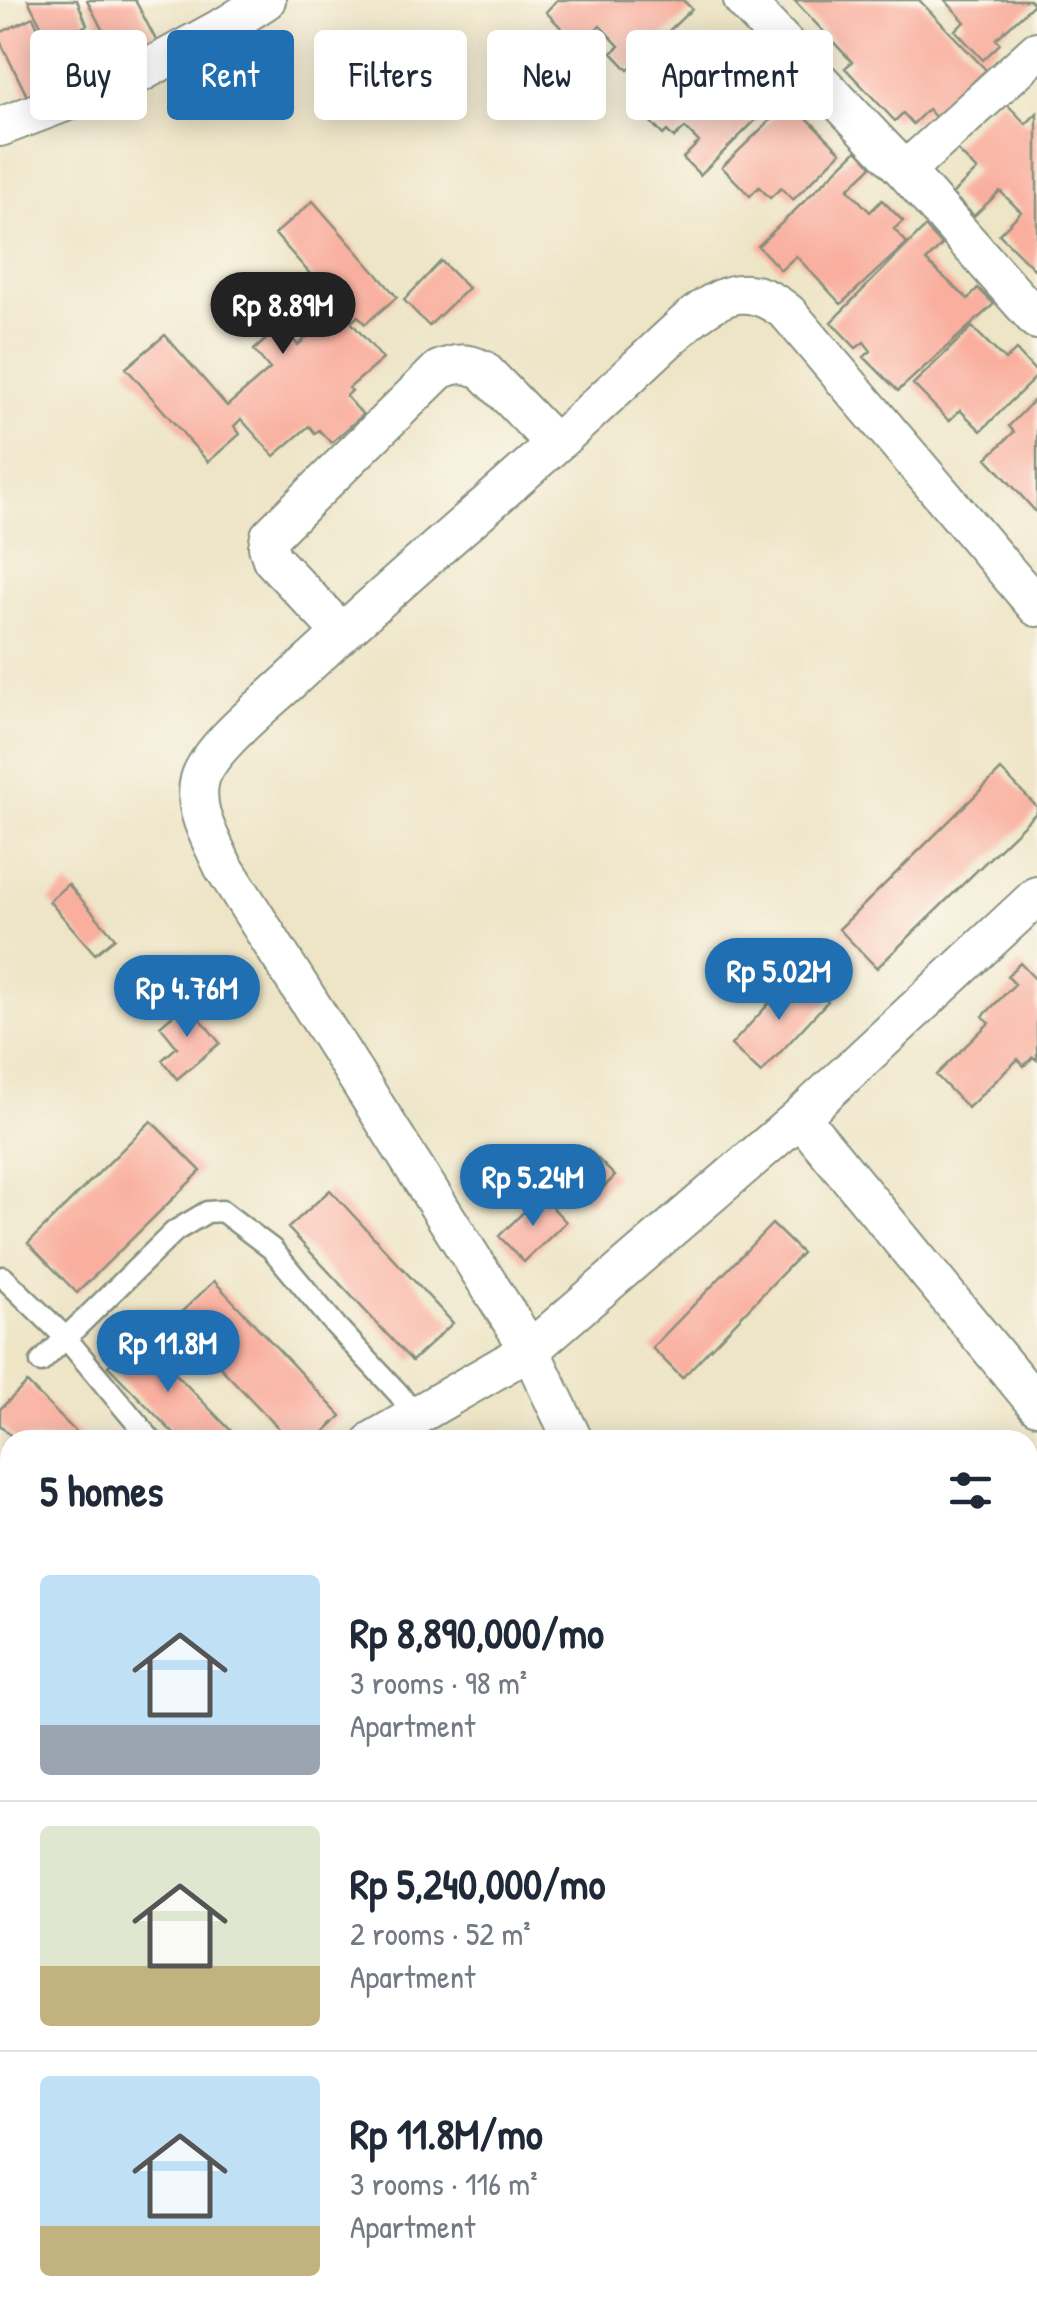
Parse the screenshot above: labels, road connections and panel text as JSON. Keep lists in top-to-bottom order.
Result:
{
  "page": {
    "chip": [
      "Buy",
      "Rent",
      "Filters",
      "New",
      "Apartment"
    ],
    "price": [
      "Rp 8.89M",
      "Rp 5.02M",
      "Rp 4.76M",
      "Rp 5.24M",
      "Rp 11.8M"
    ],
    "heading": "5 homes",
    "list": [
      {
        "name": "Rp 8,890,000/mo",
        "note": "3 rooms · 98 m² · Apartment"
      },
      {
        "name": "Rp 5,240,000/mo",
        "note": "2 rooms · 52 m² · Apartment"
      },
      {
        "name": "Rp 11.8M/mo",
        "note": "3 rooms · 116 m² · Apartment"
      }
    ]
  }
}
